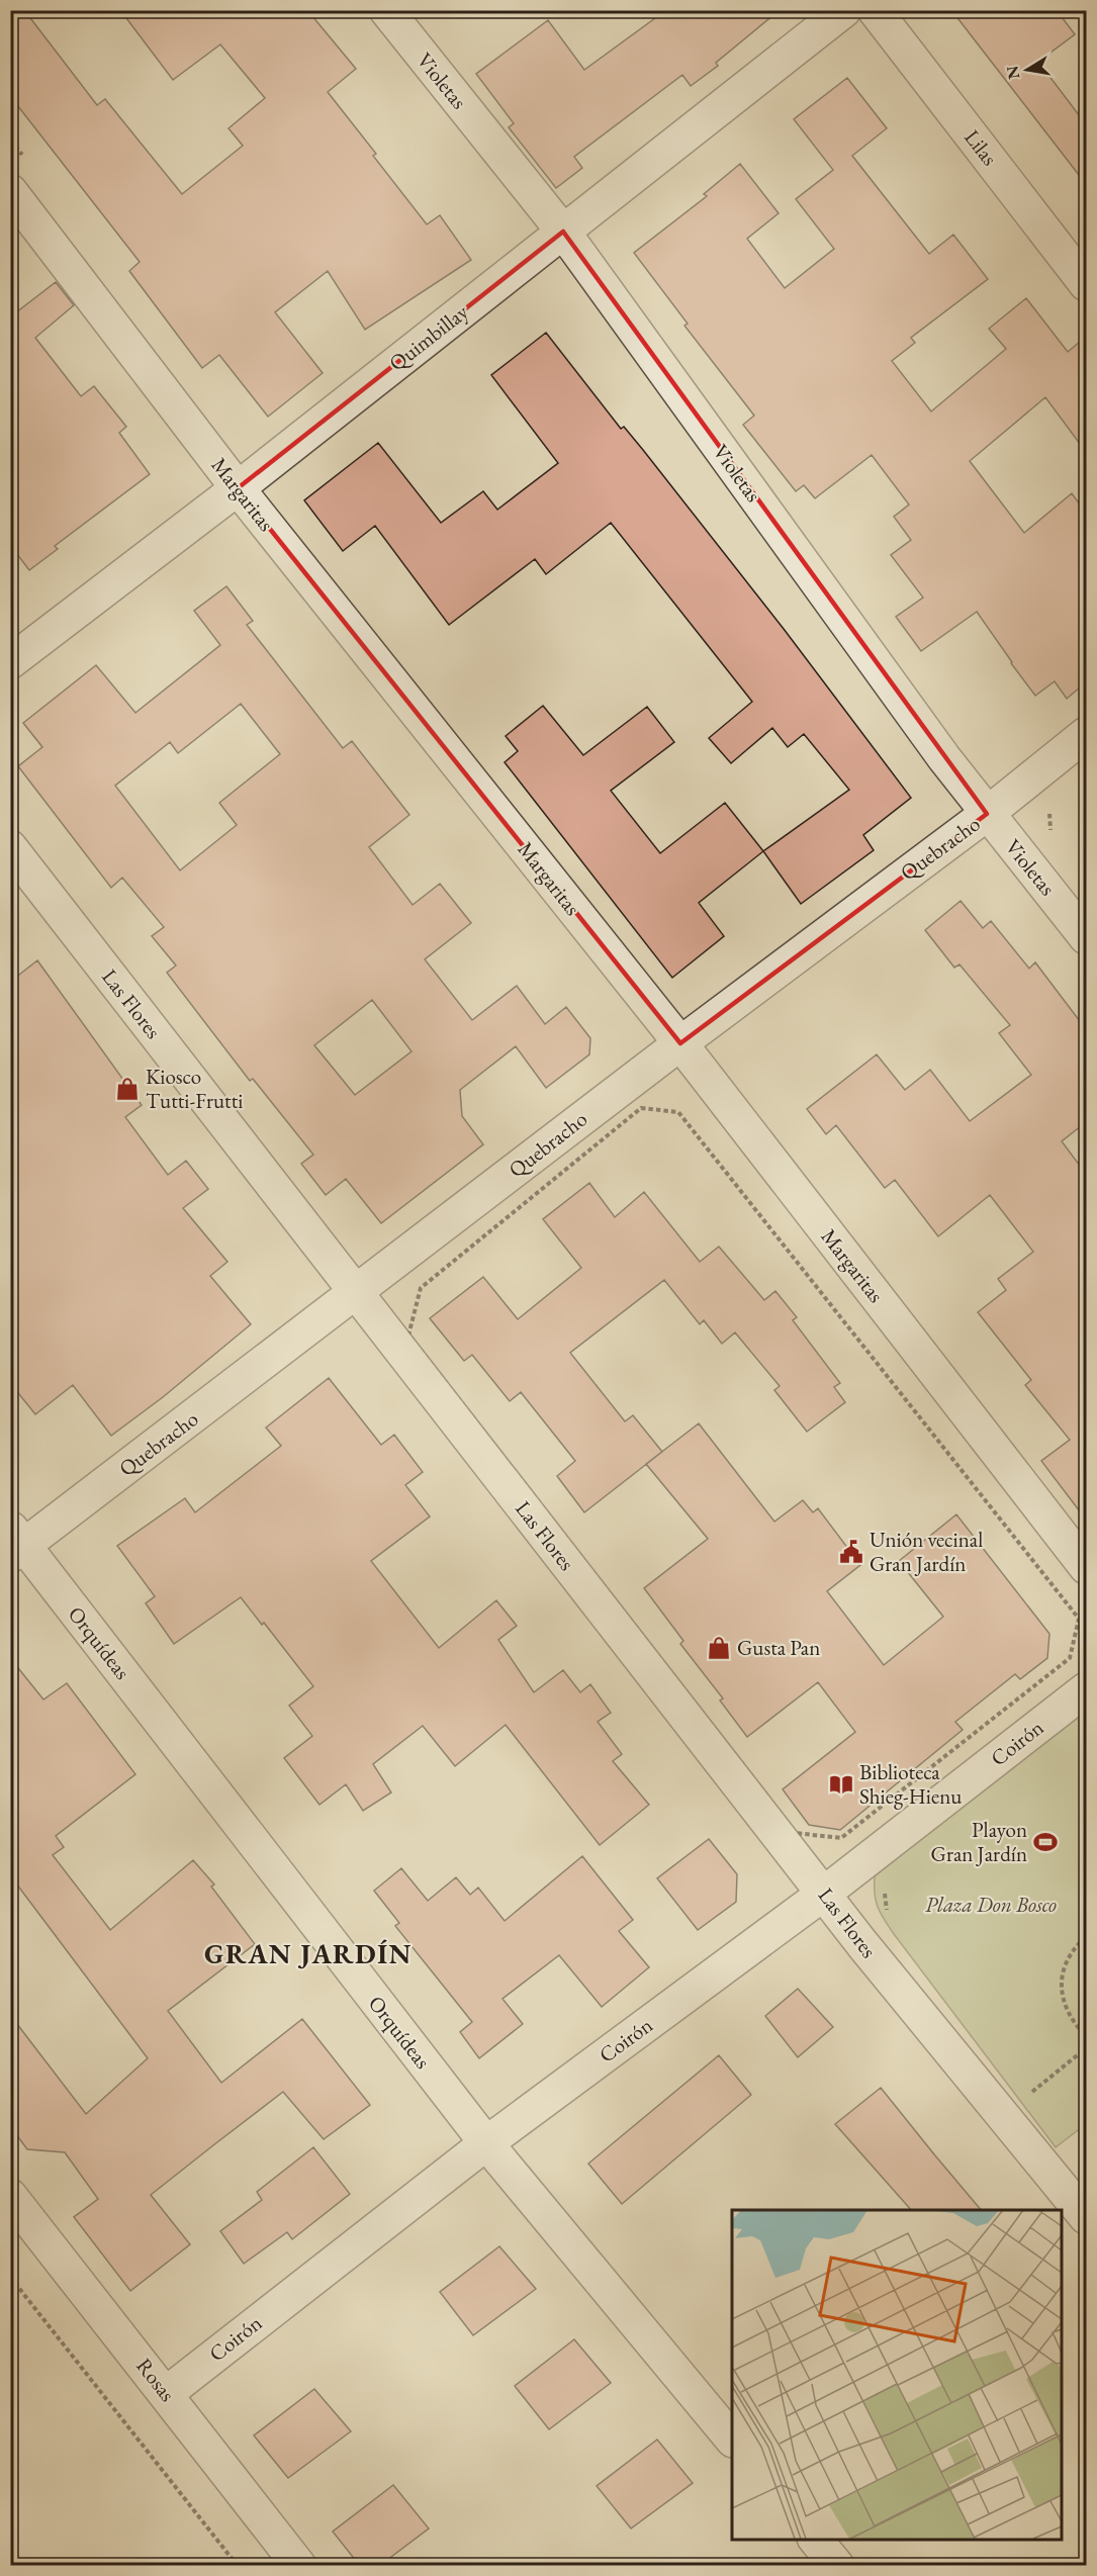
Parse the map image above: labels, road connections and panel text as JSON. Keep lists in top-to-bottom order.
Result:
{
  "streets": {
    "street": [
      "Violetas",
      "Lilas",
      "Quimbillay",
      "Margaritas",
      "Quebracho",
      "Las Flores",
      "Orquídeas",
      "Coirón",
      "Rosas"
    ]
  },
  "crossings": [
    ["Violetas", "Quimbillay"],
    ["Violetas", "Quebracho"],
    ["Quimbillay", "Margaritas"],
    ["Margaritas", "Quebracho"],
    ["Quebracho", "Las Flores"],
    ["Quebracho", "Orquídeas"],
    ["Las Flores", "Coirón"],
    ["Orquídeas", "Coirón"],
    ["Coirón", "Rosas"]
  ],
  "districts": ["GRAN JARDÍN"],
  "parks": ["Plaza Don Bosco"],
  "places": {
    "shop": ["Kiosco Tutti-Frutti", "Gusta Pan"],
    "public building": ["Unión vecinal Gran Jardín"],
    "library": ["Biblioteca Shieg-Hienu"],
    "sports": ["Playon Gran Jardín"]
  },
  "north": "left"
}
